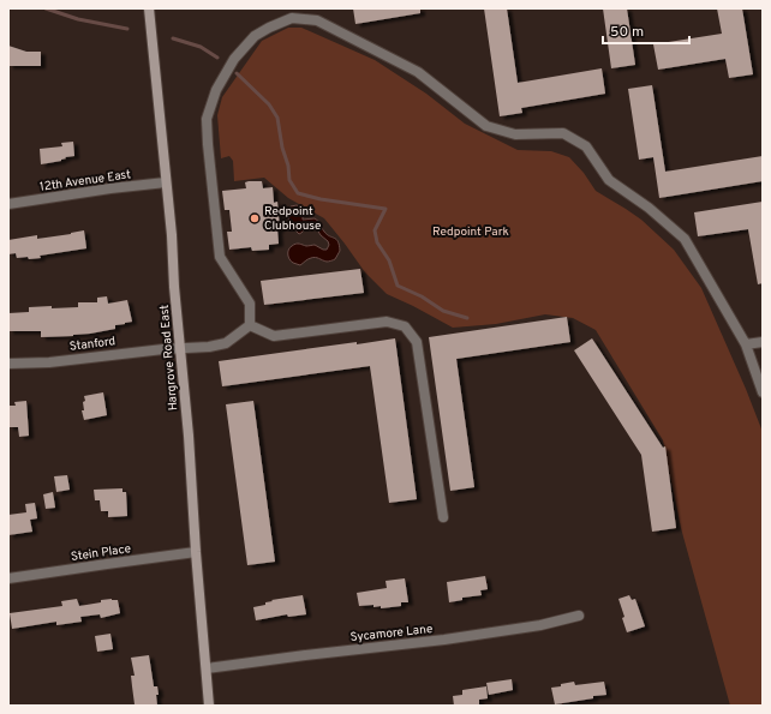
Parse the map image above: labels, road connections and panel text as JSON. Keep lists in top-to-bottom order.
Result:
{
  "streets": {
    "main road": ["Hargrove Road East"],
    "street": [
      "12th Avenue East",
      "Stanford",
      "Stein Place",
      "Sycamore Lane"
    ]
  },
  "crossings": [
    ["12th Avenue East", "Hargrove Road East"],
    ["Stanford", "Hargrove Road East"],
    ["Hargrove Road East", "Stein Place"],
    ["Hargrove Road East", "Sycamore Lane"]
  ],
  "parks": ["Redpoint Park"],
  "places": ["Redpoint Clubhouse"],
  "scale_bar": "50 m"
}
